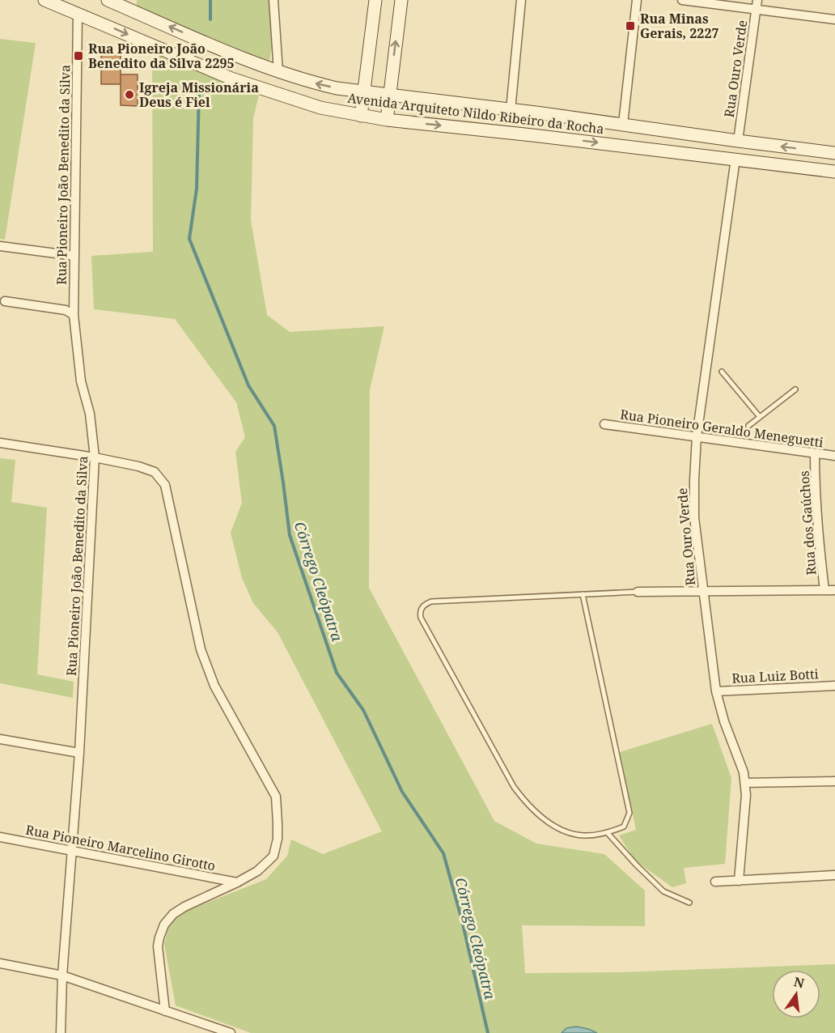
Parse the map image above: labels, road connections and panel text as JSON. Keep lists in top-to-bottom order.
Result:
{
  "streets": {
    "main road": ["Avenida Arquiteto Nildo Ribeiro da Rocha"],
    "street": [
      "Rua Ouro Verde",
      "Rua Pioneiro João Benedito da Silva",
      "Rua Pioneiro Geraldo Meneguetti",
      "Rua dos Gaúchos",
      "Rua Luiz Botti",
      "Rua Pioneiro Marcelino Girotto"
    ]
  },
  "crossings": [
    ["Rua Ouro Verde", "Avenida Arquiteto Nildo Ribeiro da Rocha"],
    ["Rua Ouro Verde", "Rua Pioneiro Geraldo Meneguetti"],
    ["Rua Ouro Verde", "Rua Luiz Botti"],
    ["Avenida Arquiteto Nildo Ribeiro da Rocha", "Rua Pioneiro João Benedito da Silva"],
    ["Rua Pioneiro João Benedito da Silva", "Rua Pioneiro Marcelino Girotto"],
    ["Rua Pioneiro Geraldo Meneguetti", "Rua dos Gaúchos"]
  ],
  "water": ["Córrego Cleópatra"],
  "places": {
    "transit": ["Rua Minas Gerais, 2227", "Rua Pioneiro João Benedito da Silva 2295"],
    "other": ["Igreja Missionária Deus é Fiel"]
  },
  "north": "top"
}
